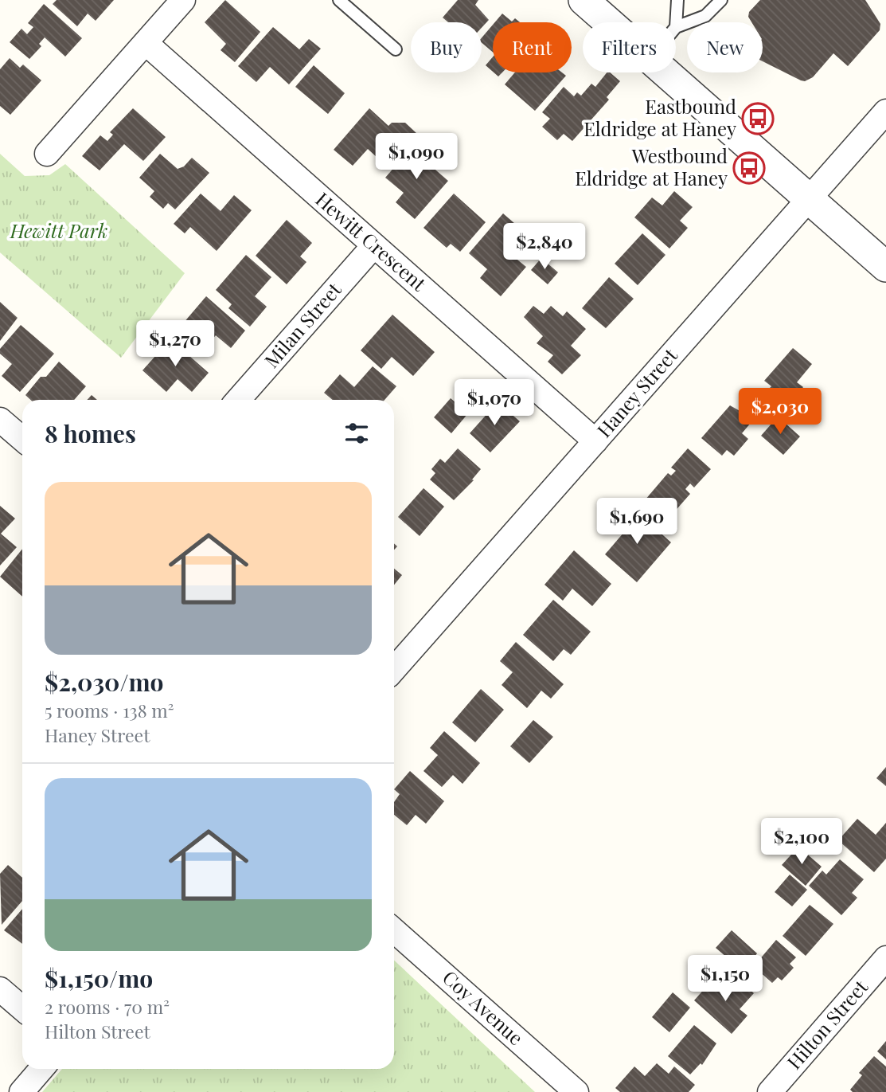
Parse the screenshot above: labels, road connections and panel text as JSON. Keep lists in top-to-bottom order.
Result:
{
  "streets": {
    "street": [
      "Hewitt Crescent",
      "Milan Street",
      "Haney Street",
      "Coy Avenue",
      "Hilton Street"
    ]
  },
  "crossings": [
    ["Hewitt Crescent", "Milan Street"],
    ["Hewitt Crescent", "Haney Street"]
  ],
  "parks": ["Hewitt Park"],
  "places": {
    "bus stop": ["Eastbound Eldridge at Haney", "Westbound Eldridge at Haney"]
  },
  "page": {
    "chip": [
      "Buy",
      "Rent",
      "Filters",
      "New"
    ],
    "price": [
      "$1,090",
      "$2,840",
      "$1,270",
      "$1,070",
      "$2,030",
      "$1,690",
      "$2,100",
      "$1,150"
    ],
    "heading": "8 homes",
    "list": [
      {
        "name": "$2,030/mo",
        "note": "5 rooms · 138 m² · Haney Street"
      },
      {
        "name": "$1,150/mo",
        "note": "2 rooms · 70 m² · Hilton Street"
      }
    ]
  }
}
